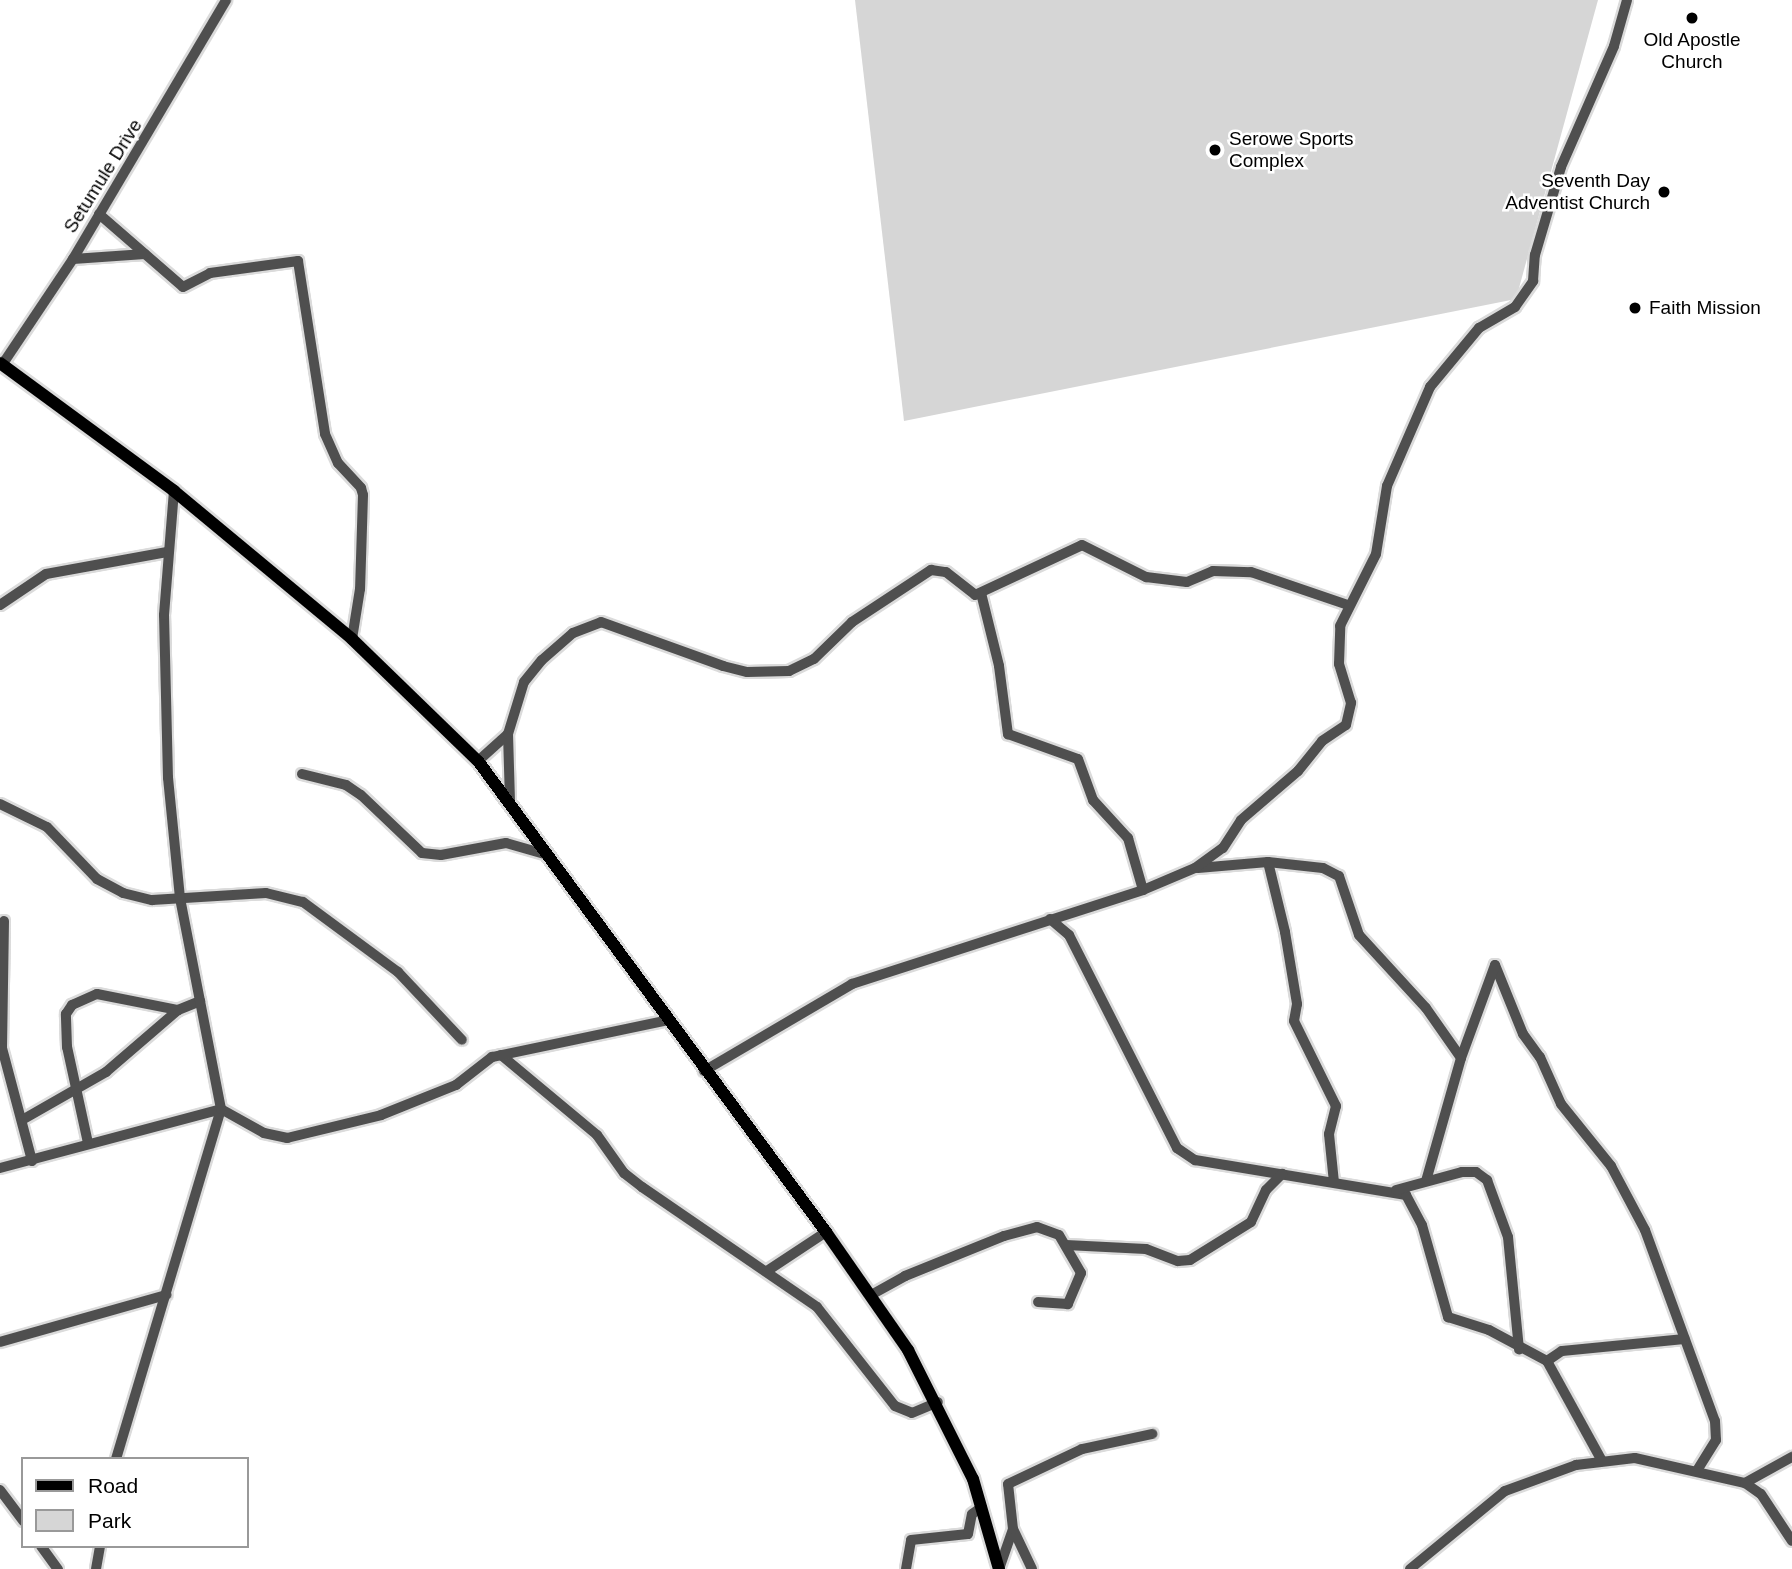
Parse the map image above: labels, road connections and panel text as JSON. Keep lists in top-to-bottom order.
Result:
{
  "streets": {
    "street": ["Setumule Drive"]
  },
  "places": [
    "Old Apostle Church",
    "Serowe Sports Complex",
    "Seventh Day Adventist Church",
    "Faith Mission"
  ],
  "legend": ["Road", "Park"]
}
